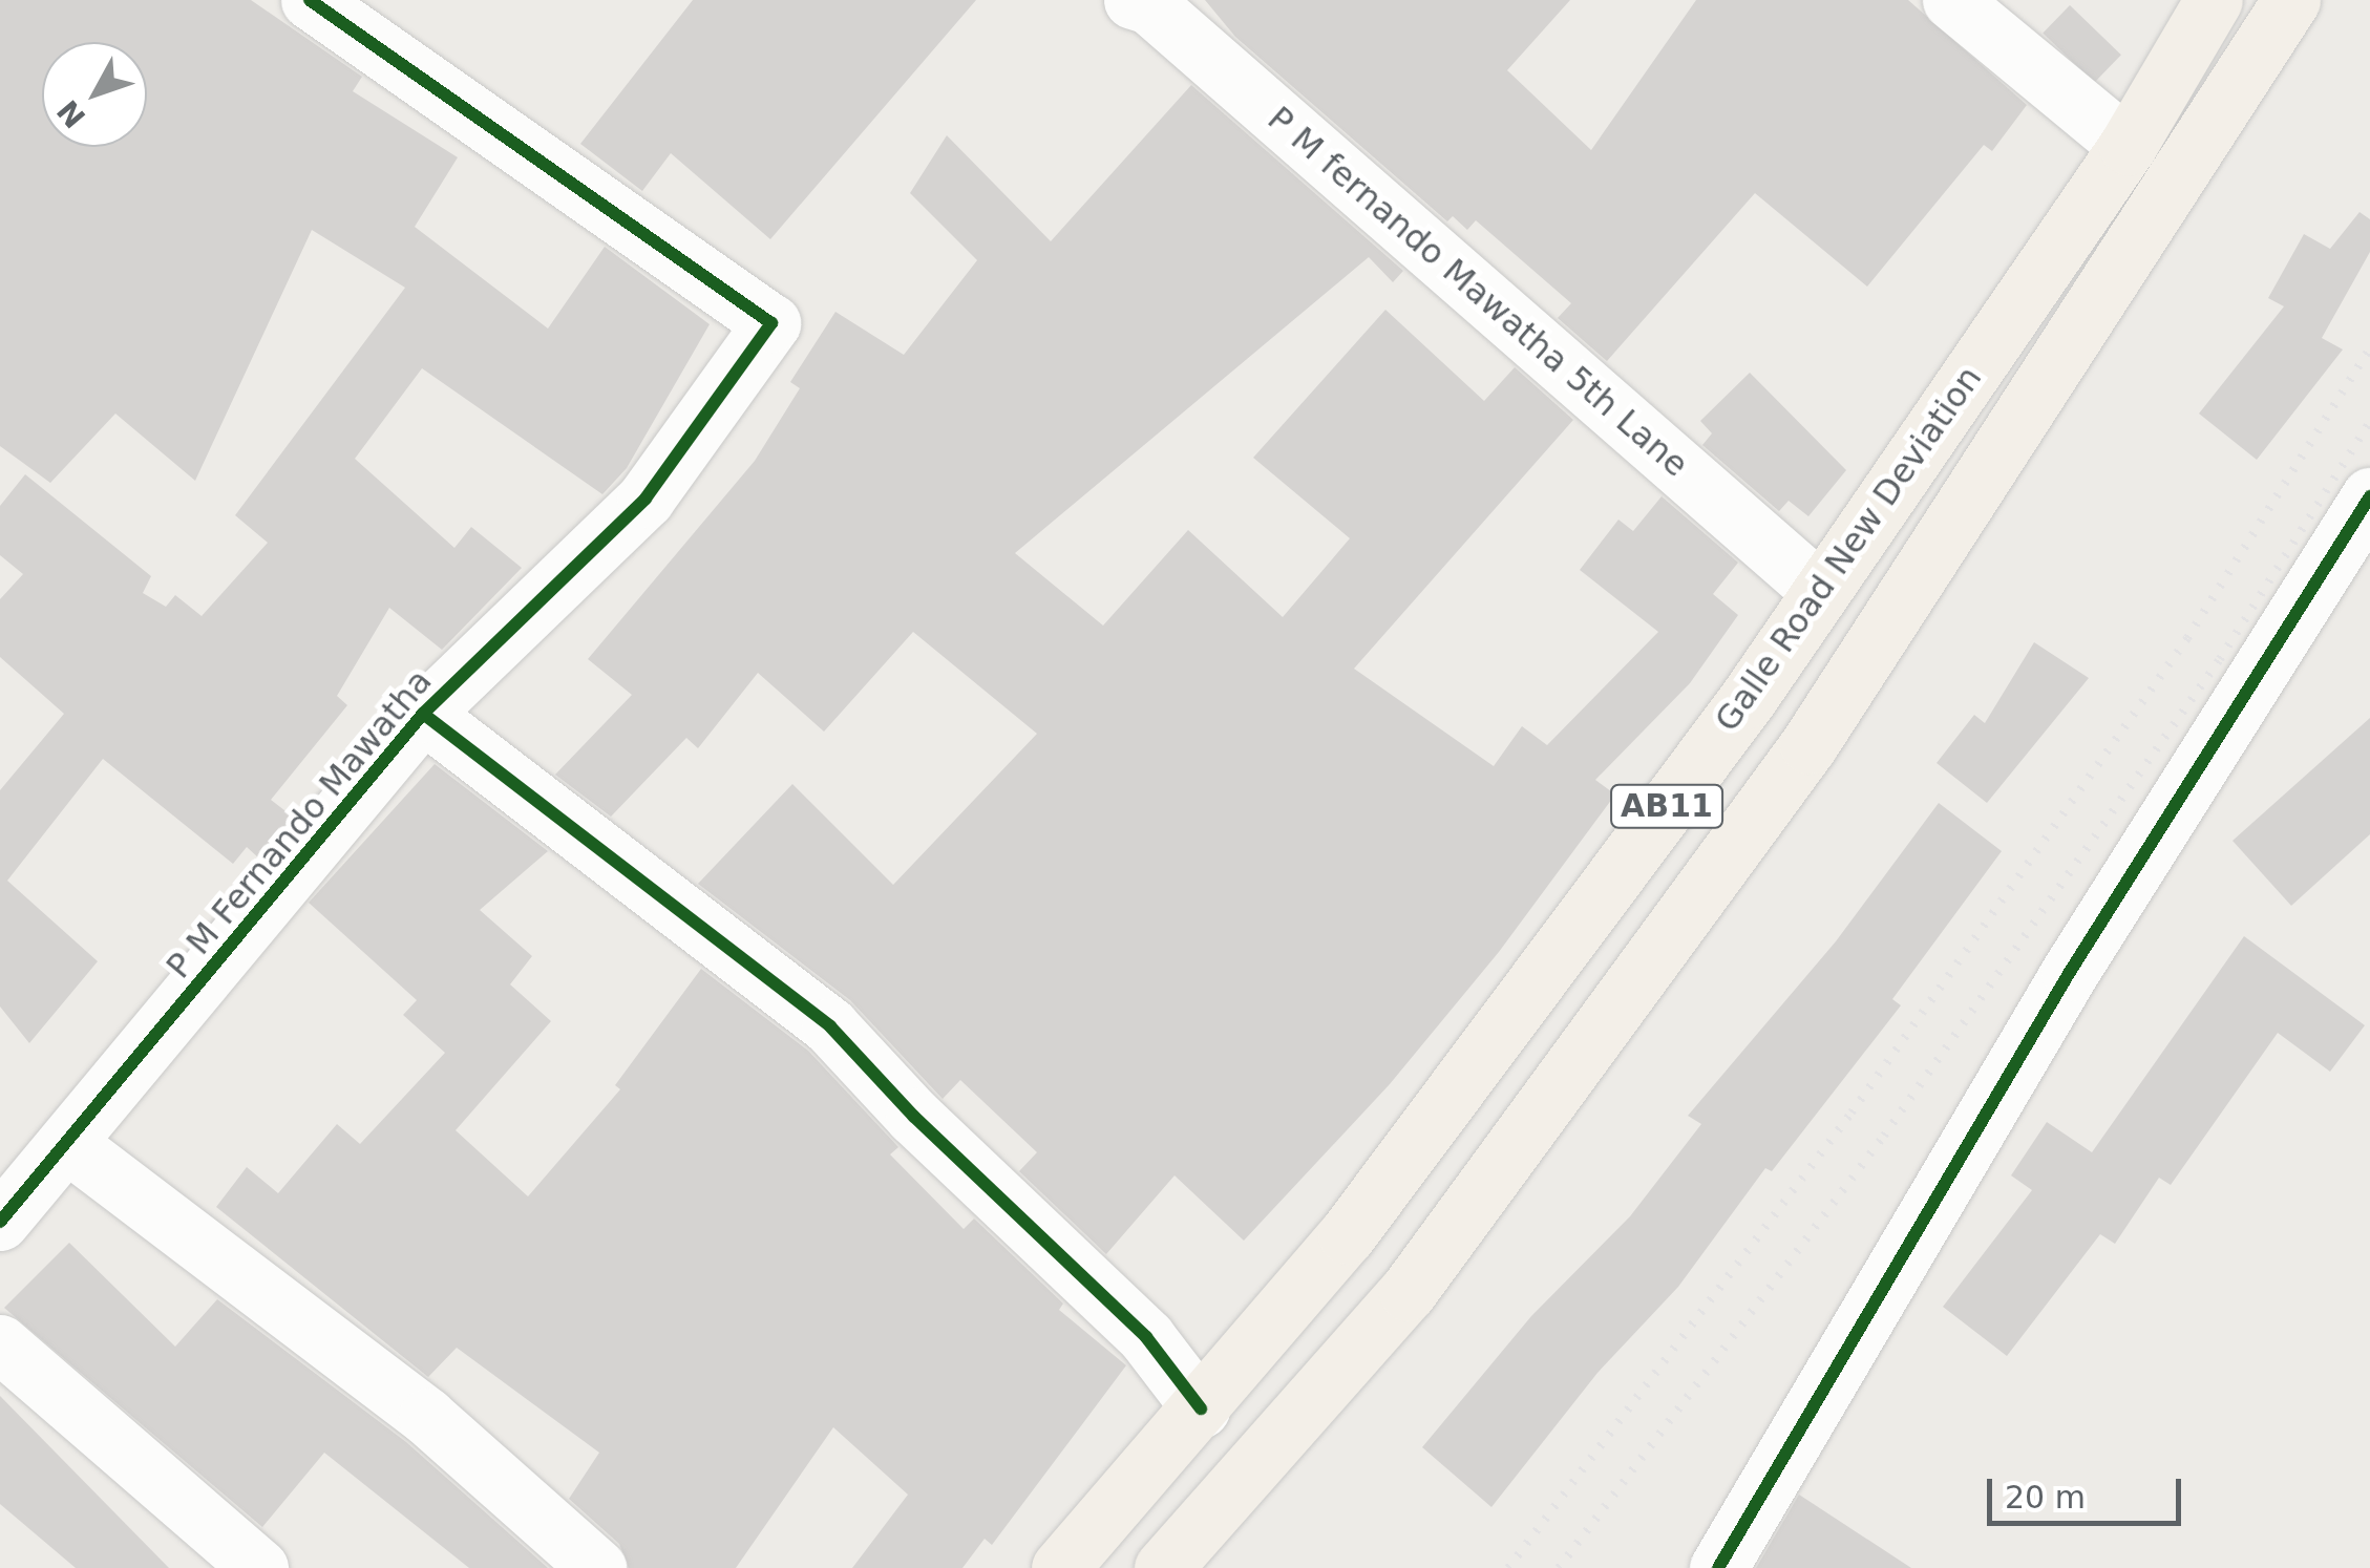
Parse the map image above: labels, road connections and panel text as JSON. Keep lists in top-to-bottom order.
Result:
{
  "streets": {
    "main road": ["Galle Road New Deviation", "AB11"],
    "street": ["P M fernando Mawatha 5th Lane", "P M Fernando Mawatha"]
  },
  "crossings": [
    ["P M fernando Mawatha 5th Lane", "Galle Road New Deviation"]
  ],
  "scale_bar": "20 m",
  "north": "bottom left"
}
